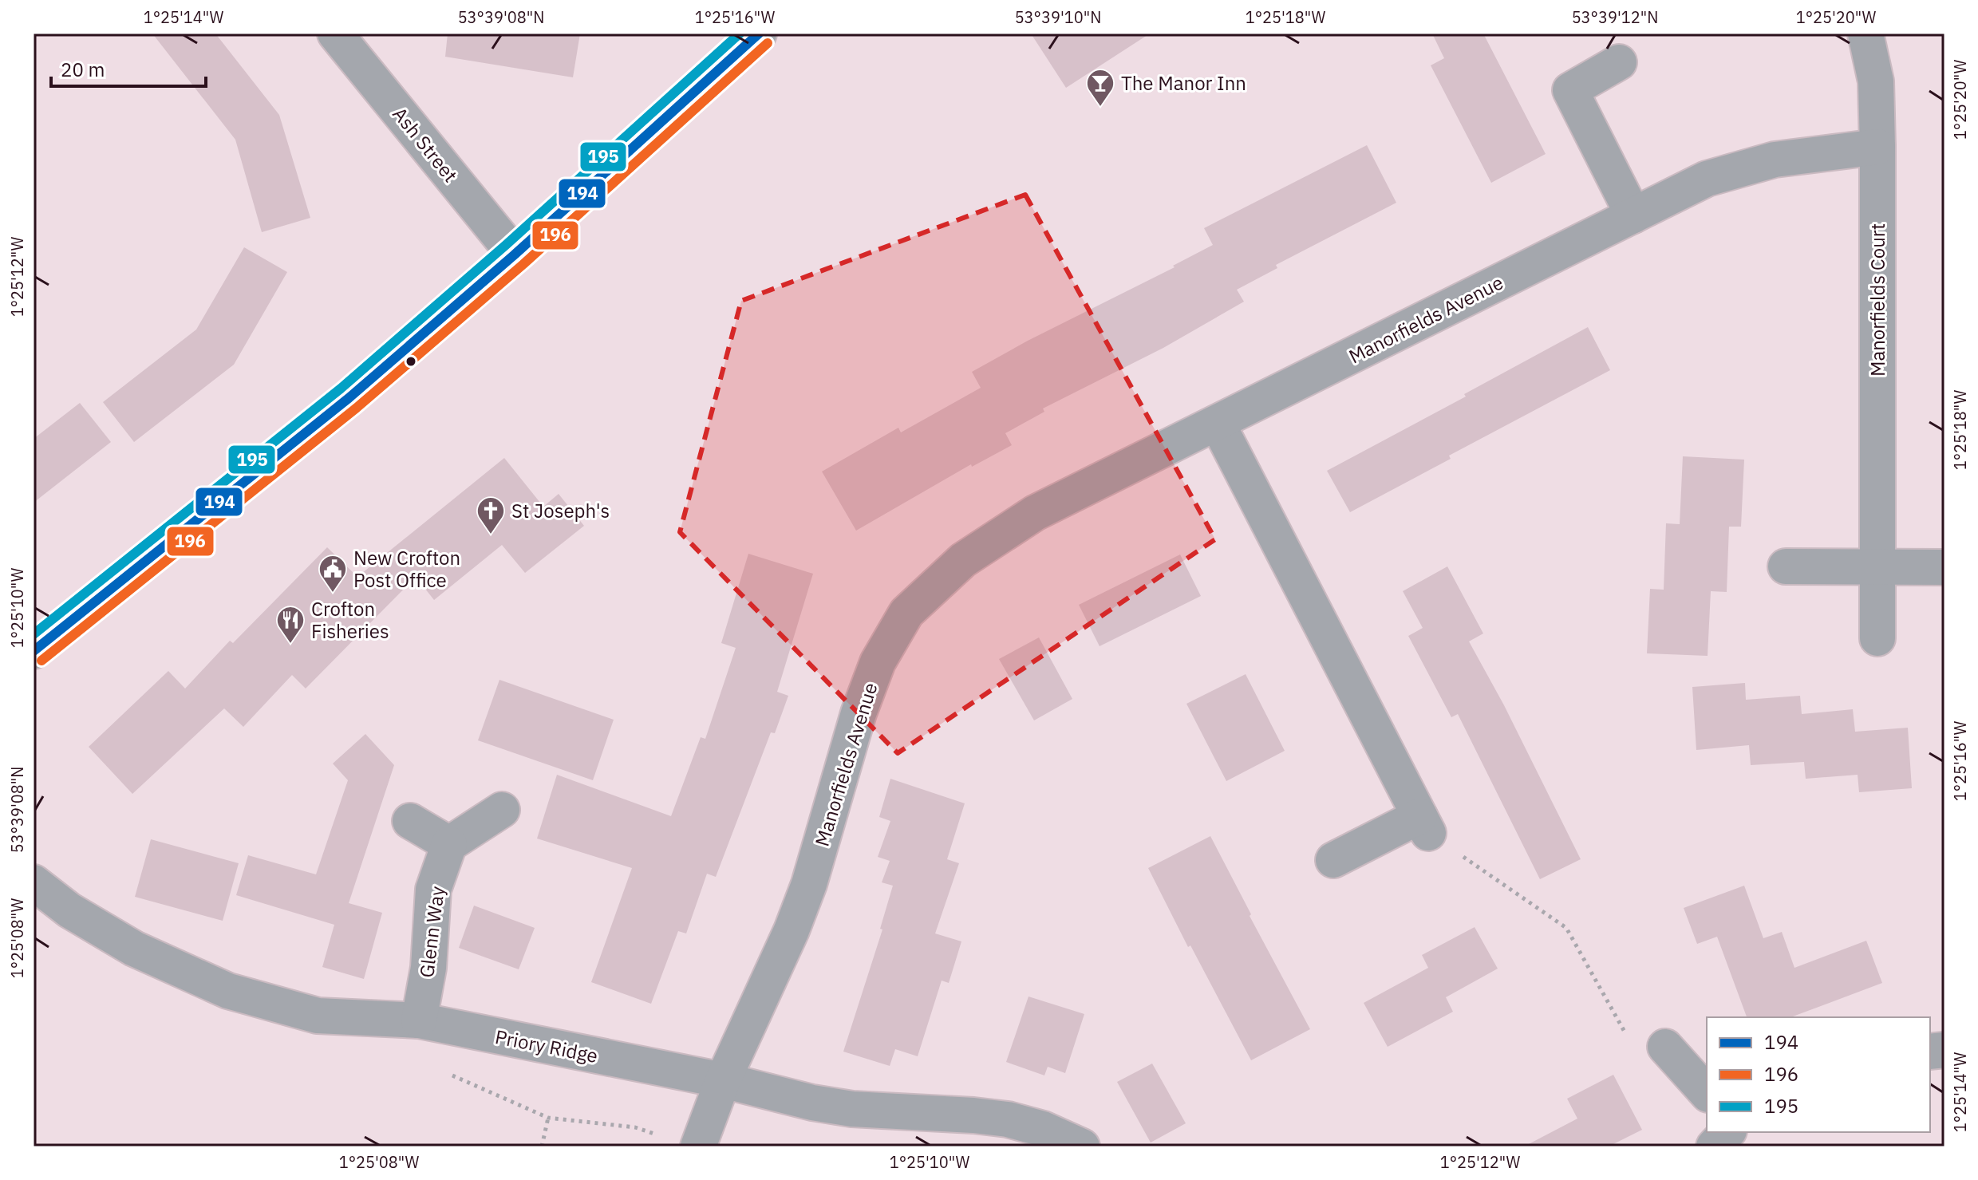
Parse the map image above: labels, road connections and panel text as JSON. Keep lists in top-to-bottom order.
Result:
{
  "streets": {
    "street": [
      "Ash Street",
      "Manorfields Court",
      "Manorfields Avenue",
      "Glenn Way",
      "Priory Ridge"
    ]
  },
  "crossings": [
    ["Manorfields Court", "Manorfields Avenue"],
    ["Manorfields Avenue", "Priory Ridge"],
    ["Glenn Way", "Priory Ridge"]
  ],
  "places": {
    "bar": ["The Manor Inn"],
    "church": ["St Joseph's"],
    "public building": ["New Crofton Post Office"],
    "restaurant": ["Crofton Fisheries"]
  },
  "lines": ["transit line 194", "transit line 195", "transit line 196"],
  "legend": ["194", "196", "195"],
  "scale_bar": "20 m",
  "coordinates": [
    "1°25'14\"W",
    "53°39'08\"N",
    "1°25'16\"W",
    "53°39'10\"N",
    "1°25'18\"W",
    "53°39'12\"N",
    "1°25'20\"W",
    "1°25'12\"W",
    "1°25'10\"W",
    "1°25'08\"W"
  ]
}
